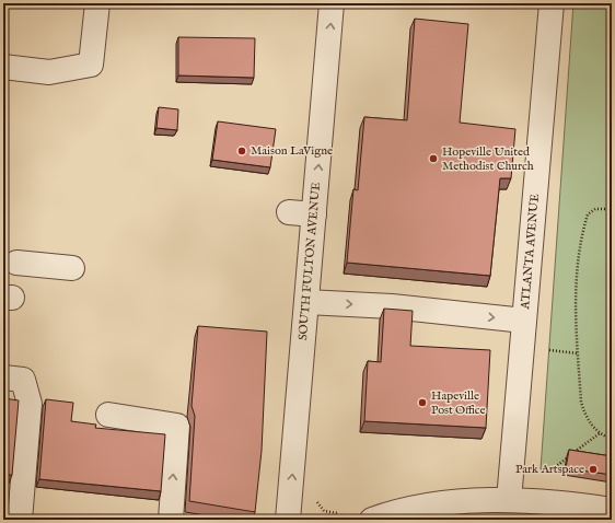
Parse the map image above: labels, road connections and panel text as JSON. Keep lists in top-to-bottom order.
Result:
{
  "streets": {
    "street": ["ATLANTA AVENUE", "SOUTH FULTON AVENUE"]
  },
  "one_way": ["SOUTH FULTON AVENUE"],
  "places": [
    "Maison LaVigne",
    "Hopeville United Methodist Church",
    "Hapeville Post Office",
    "Park Artspace"
  ]
}
